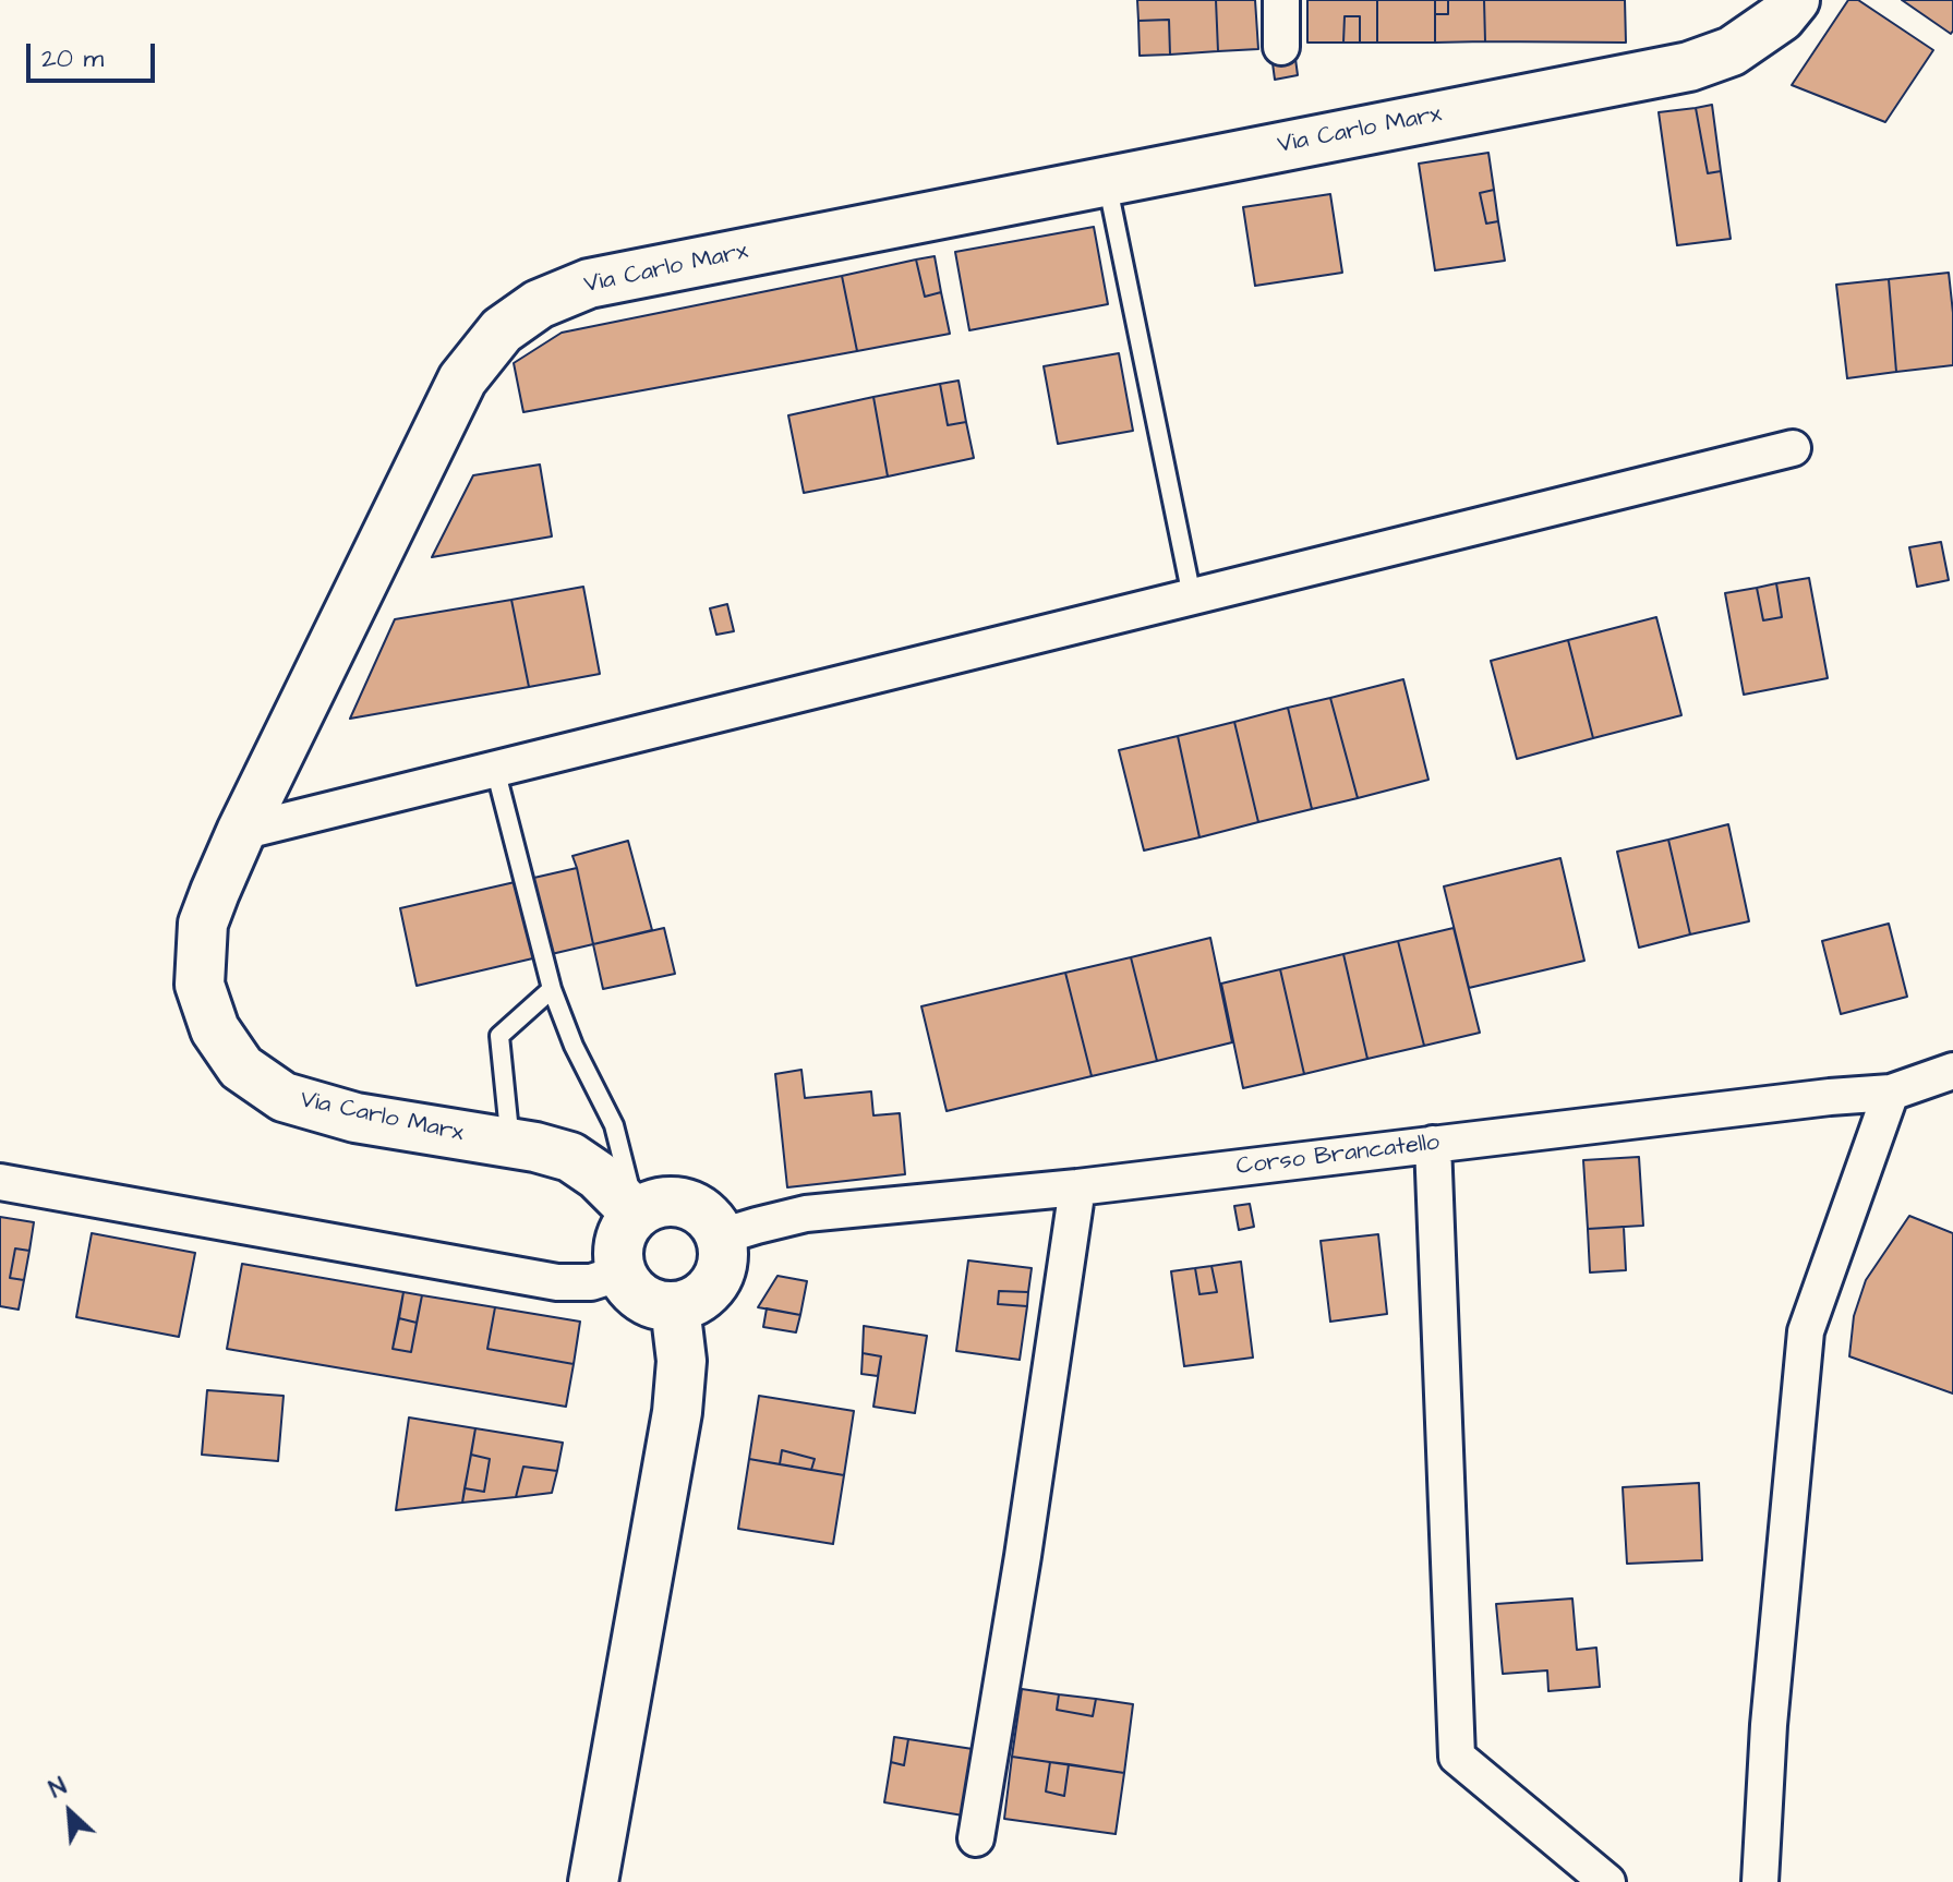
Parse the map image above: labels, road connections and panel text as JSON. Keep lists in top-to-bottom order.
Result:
{
  "streets": {
    "main road": ["Via Carlo Marx"],
    "street": ["Corso Brancatello"]
  },
  "crossings": [
    ["Via Carlo Marx", "Corso Brancatello"]
  ],
  "scale_bar": "20 m",
  "north": "top left"
}
